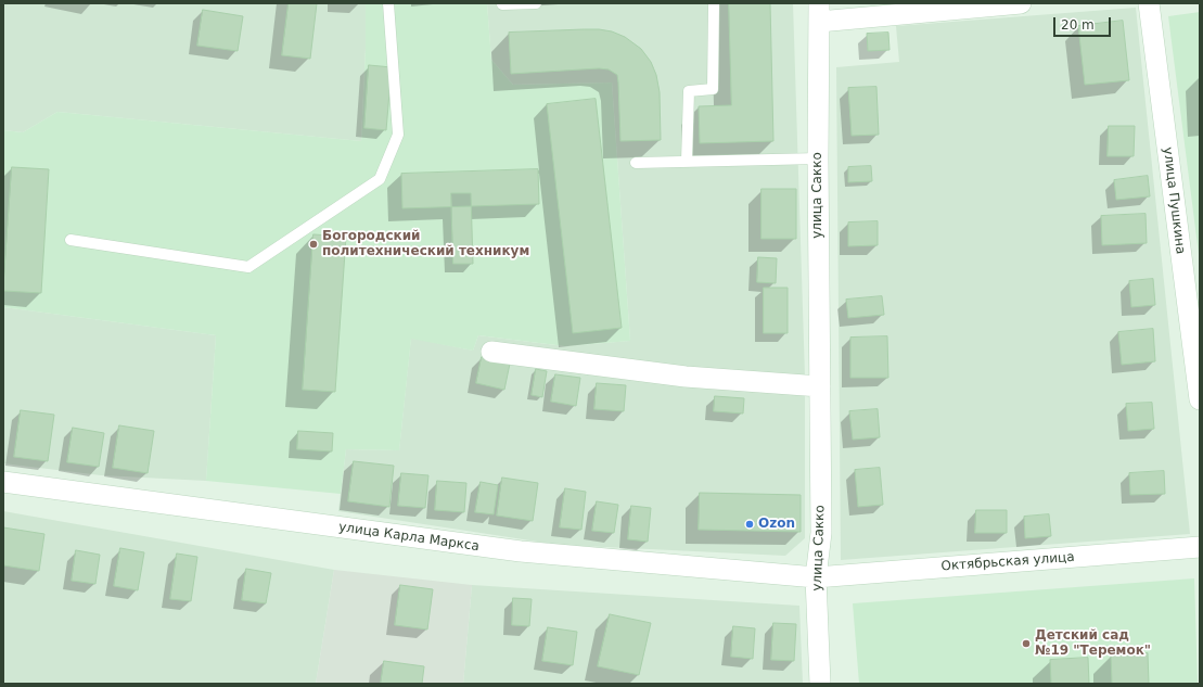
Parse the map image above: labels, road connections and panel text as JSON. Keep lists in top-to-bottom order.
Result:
{
  "streets": {
    "street": [
      "улица Сакко",
      "улица Пушкина",
      "улица Карла Маркса",
      "Октябрьская улица"
    ]
  },
  "crossings": [
    ["улица Сакко", "улица Карла Маркса"],
    ["улица Сакко", "Октябрьская улица"],
    ["улица Карла Маркса", "Октябрьская улица"]
  ],
  "places": ["Богородский политехнический техникум", "Ozon", "Детский сад №19 \"Теремок\""],
  "scale_bar": "20 m"
}
